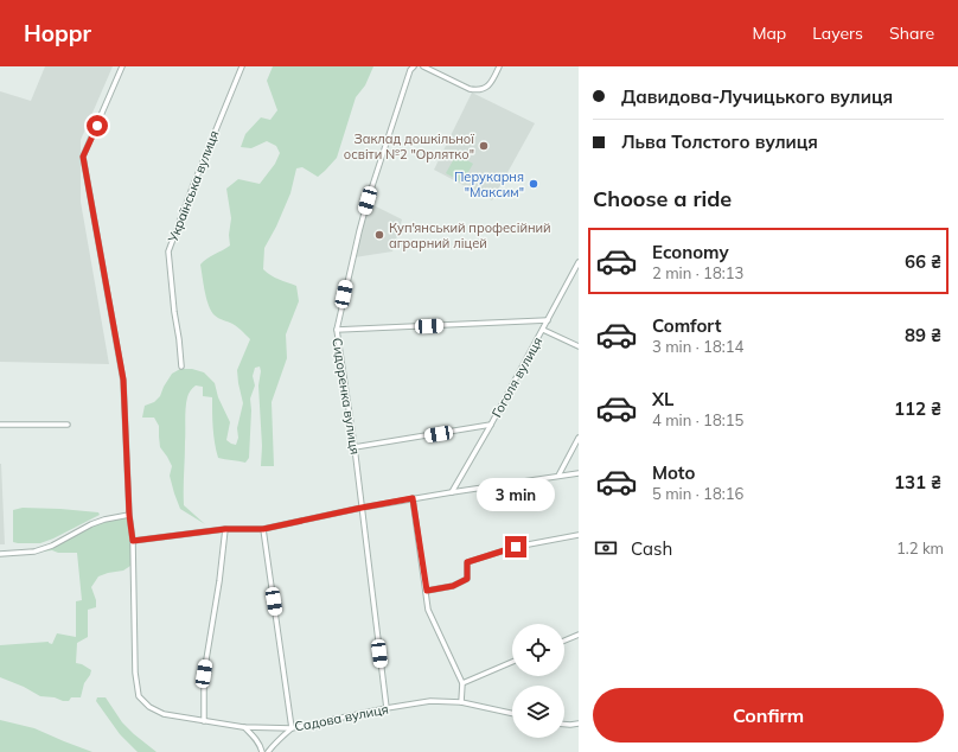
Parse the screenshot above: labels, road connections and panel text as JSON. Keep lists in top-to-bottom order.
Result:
{
  "streets": {
    "street": [
      "Українська вулиця",
      "Гоголя вулиця",
      "Сидоренка вулиця",
      "Садова вулиця"
    ]
  },
  "crossings": [
    ["Сидоренка вулиця", "Садова вулиця"]
  ],
  "places": ["Заклад дошкільної освіти №2 \"Орлятко\"", "Перукарня \"Максим\"", "Куп'янський професійний аграрний ліцей"],
  "page": {
    "header": "Hoppr",
    "nav": ["Map", "Layers", "Share"],
    "banner": ["Давидова-Лучицького вулиця", "Льва Толстого вулиця"],
    "heading": "Choose a ride",
    "list": [
      {
        "name": "Economy",
        "note": "2 min · 18:13",
        "value": "66 ₴"
      },
      {
        "name": "Comfort",
        "note": "3 min · 18:14",
        "value": "89 ₴"
      },
      {
        "name": "XL",
        "note": "4 min · 18:15",
        "value": "112 ₴"
      },
      {
        "name": "Moto",
        "note": "5 min · 18:16",
        "value": "131 ₴"
      }
    ],
    "bubble": "3 min",
    "pay": ["Cash", "1.2 km"],
    "buttons": "Confirm"
  }
}
